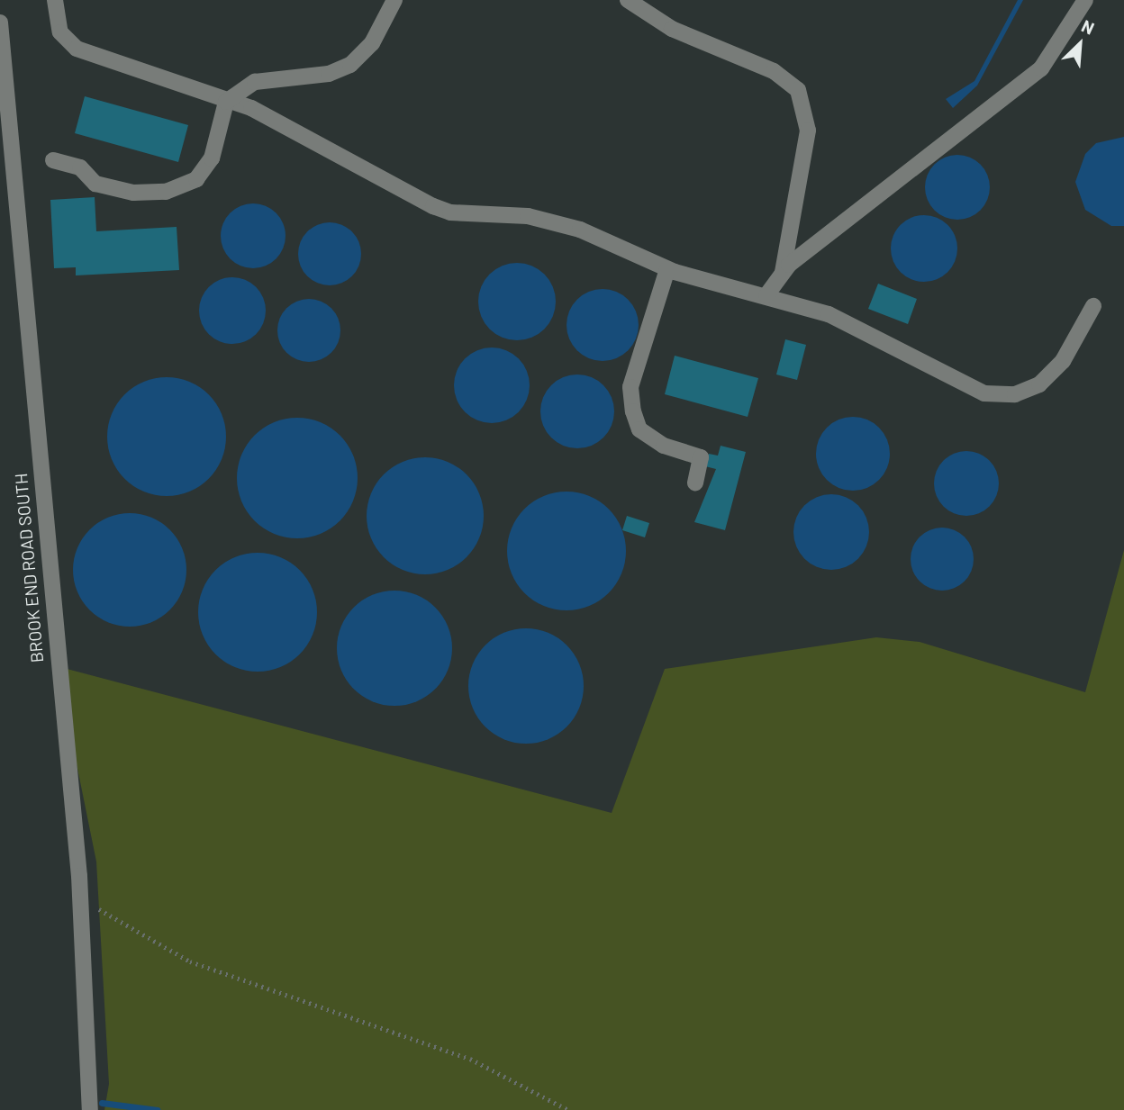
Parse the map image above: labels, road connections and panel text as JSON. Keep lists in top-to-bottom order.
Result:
{
  "streets": {
    "street": ["BROOK END ROAD SOUTH"]
  },
  "north": "top right"
}
